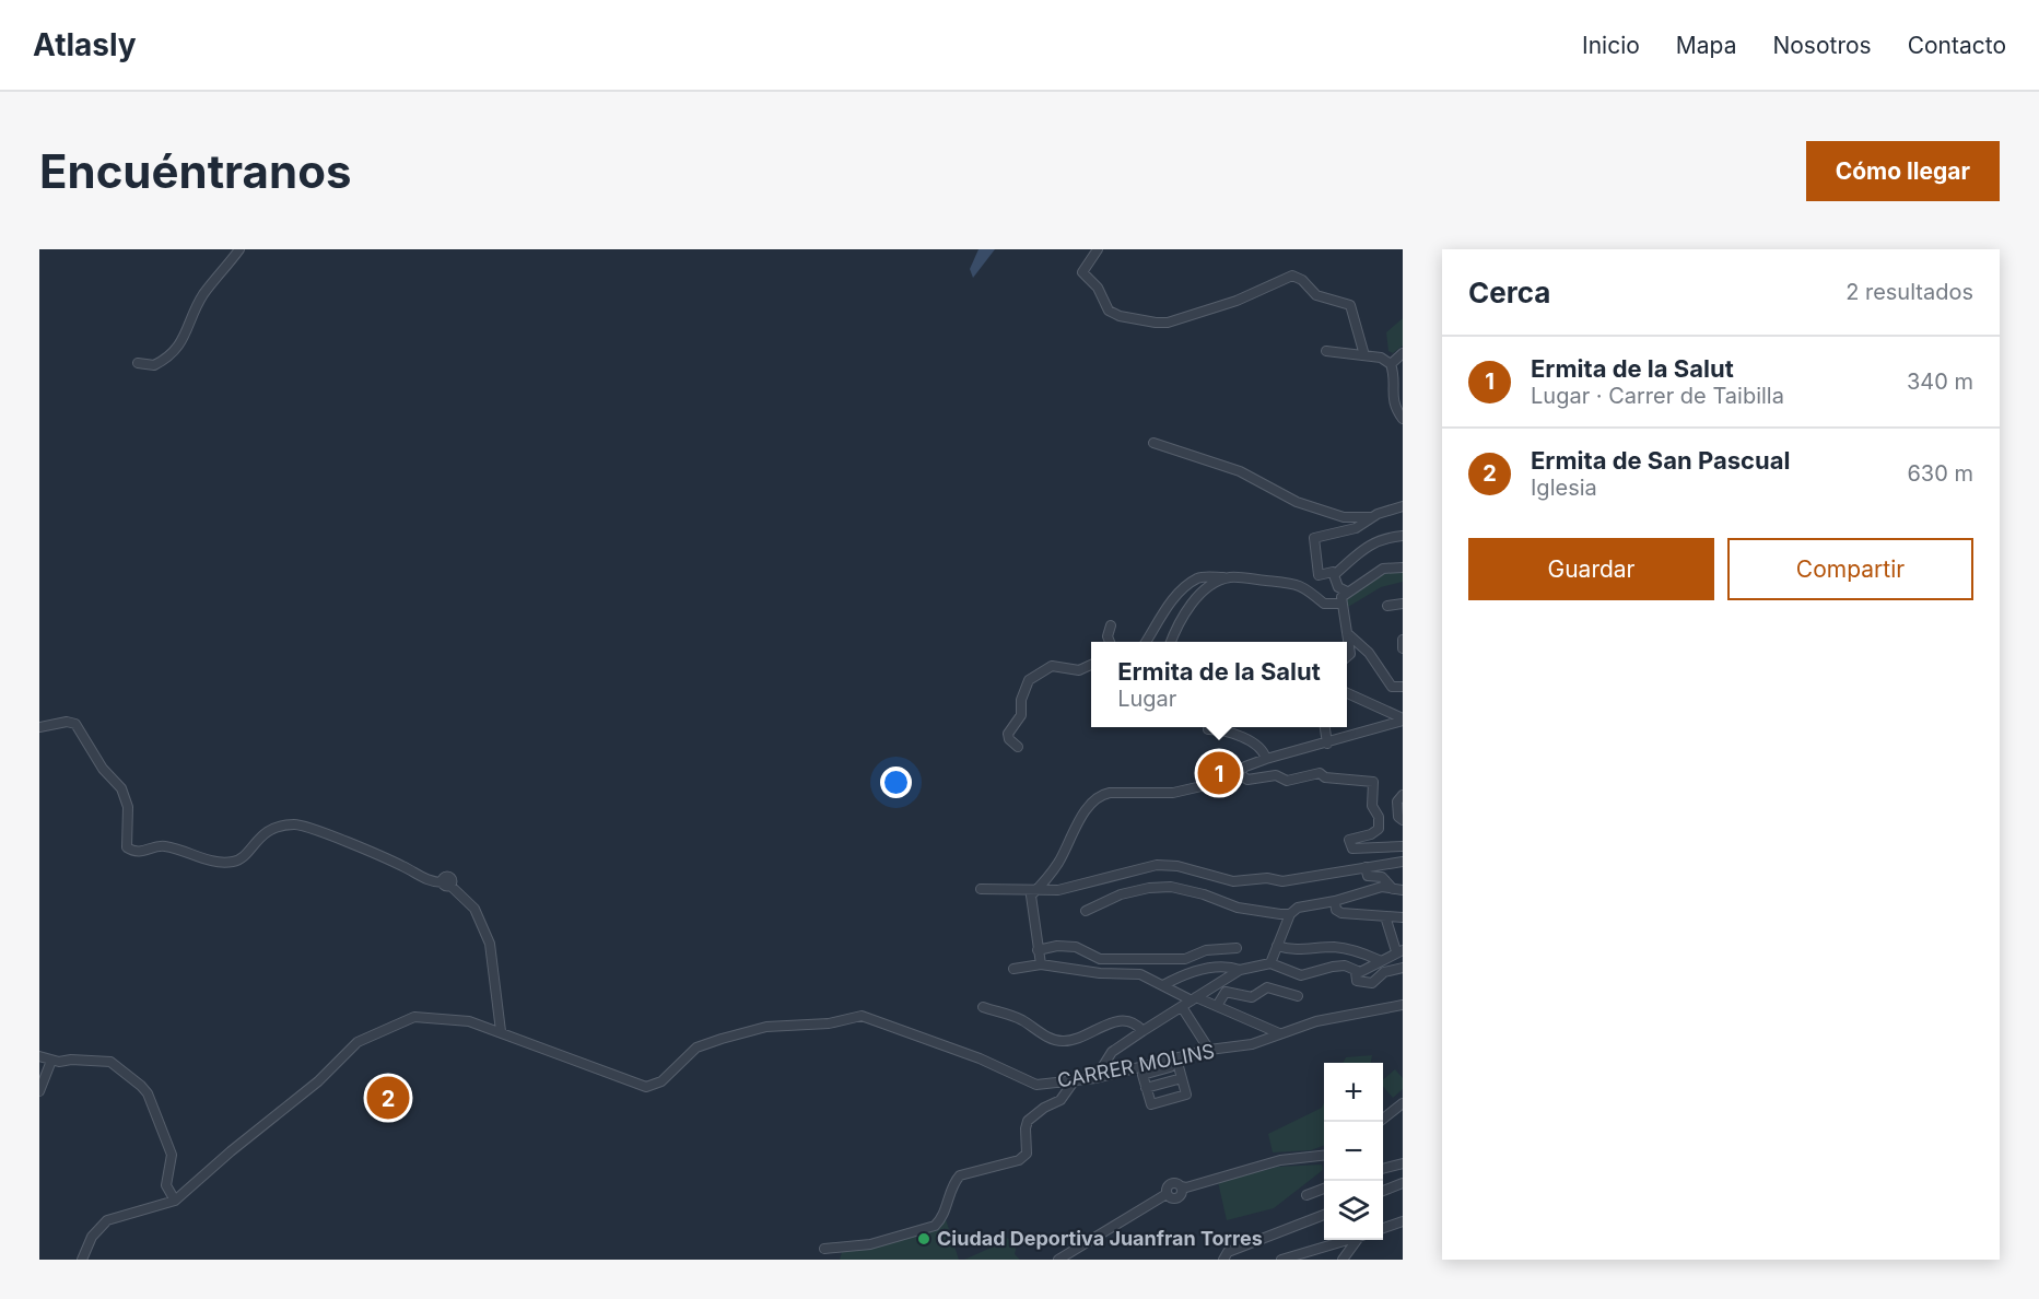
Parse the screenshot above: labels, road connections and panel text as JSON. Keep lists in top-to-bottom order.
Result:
{
  "streets": {
    "street": ["CARRER MOLINS"]
  },
  "places": ["Ciudad Deportiva Juanfran Torres"],
  "page": {
    "header": "Atlasly",
    "nav": [
      "Inicio",
      "Mapa",
      "Nosotros",
      "Contacto"
    ],
    "buttons": [
      "Cómo llegar",
      ["Guardar", "Compartir"]
    ],
    "title": "Encuéntranos",
    "heading": ["Cerca", "2 resultados"],
    "list": [
      {
        "mark": "1",
        "name": "Ermita de la Salut",
        "note": "Lugar · Carrer de Taibilla",
        "value": "340 m"
      },
      {
        "mark": "2",
        "name": "Ermita de San Pascual",
        "note": "Iglesia",
        "value": "630 m"
      }
    ],
    "popup": ["Ermita de la Salut", "Lugar"],
    "pins": ["1", "2"],
    "map_buttons": ["+", "−"]
  }
}
